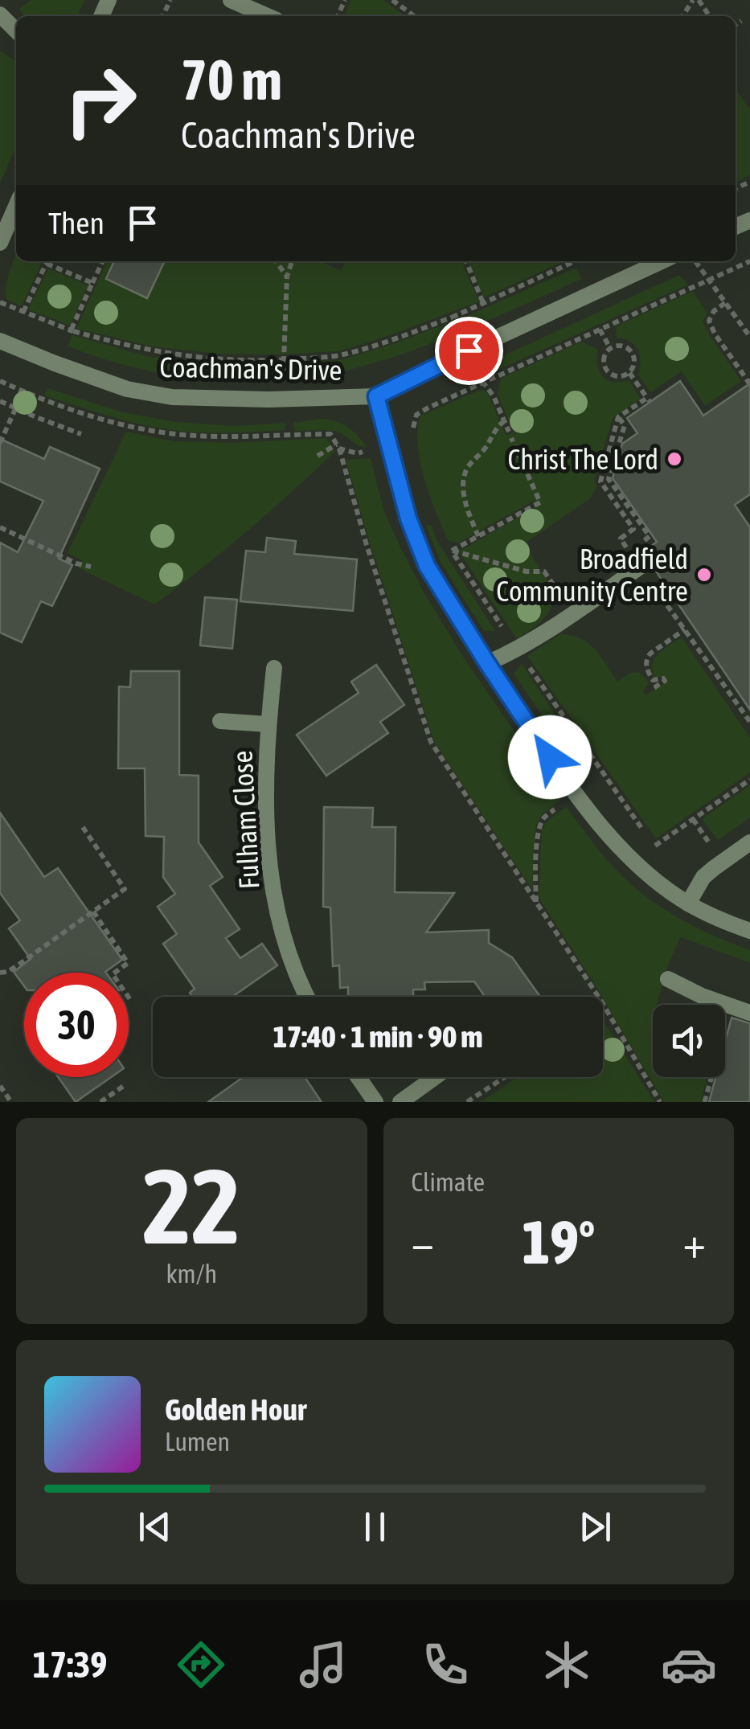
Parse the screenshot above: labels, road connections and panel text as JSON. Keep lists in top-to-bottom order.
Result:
{
  "streets": {
    "street": ["Coachman's Drive", "Fulham Close"]
  },
  "places": ["Christ The Lord", "Broadfield Community Centre"],
  "page": {
    "turn": ["70 m", "Coachman's Drive"],
    "then": "Then",
    "limit": "30",
    "trip": "17:40 · 1 min · 90 m",
    "tile": [
      ["22", "km/h"],
      "Climate"
    ],
    "heat": ["−", "19°", "+"],
    "song": ["Golden Hour", "Lumen"],
    "tabs": "17:39"
  }
}
